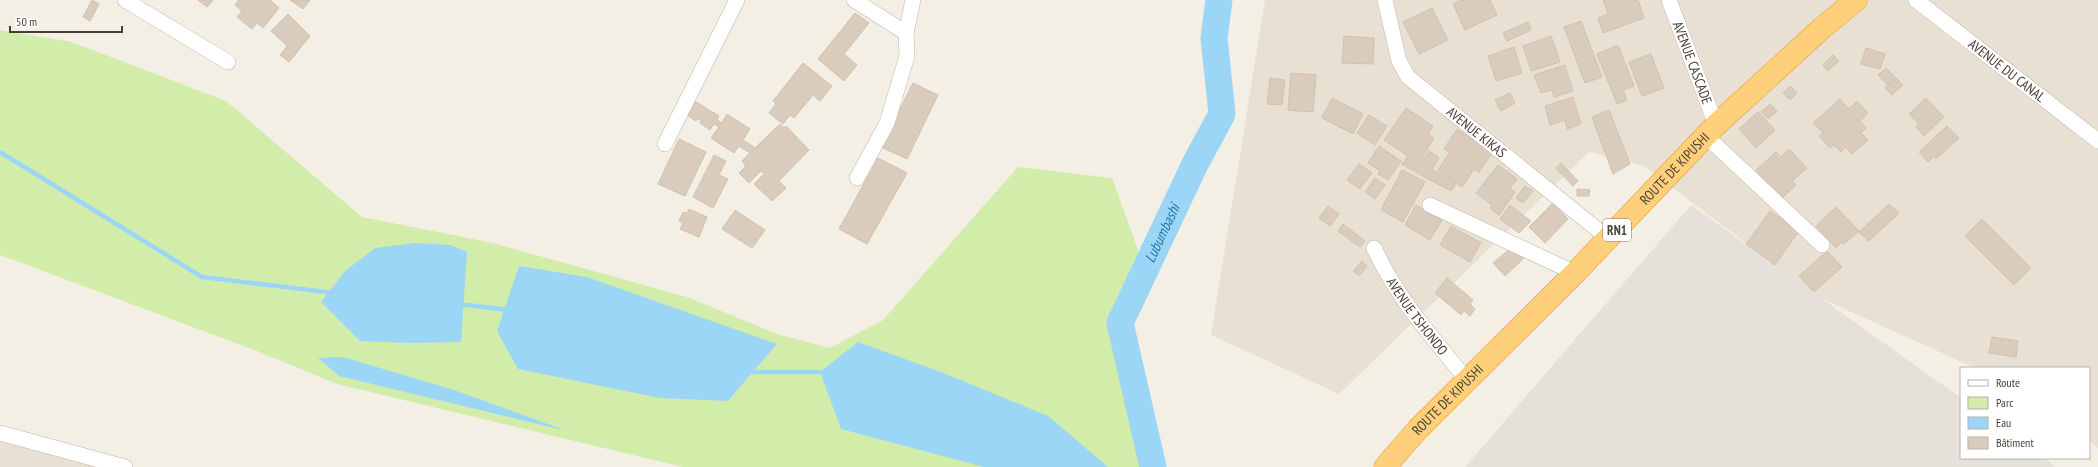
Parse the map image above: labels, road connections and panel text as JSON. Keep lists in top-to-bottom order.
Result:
{
  "streets": {
    "highway": ["ROUTE DE KIPUSHI", "RN1"],
    "street": [
      "AVENUE CASCADE",
      "AVENUE DU CANAL",
      "AVENUE KIKAS",
      "AVENUE TSHONDO"
    ]
  },
  "crossings": [
    ["AVENUE CASCADE", "ROUTE DE KIPUSHI"],
    ["AVENUE KIKAS", "ROUTE DE KIPUSHI"],
    ["ROUTE DE KIPUSHI", "AVENUE TSHONDO"]
  ],
  "water": ["Lubumbashi"],
  "legend": [
    "Route",
    "Parc",
    "Eau",
    "Bâtiment"
  ],
  "scale_bar": "50 m"
}
